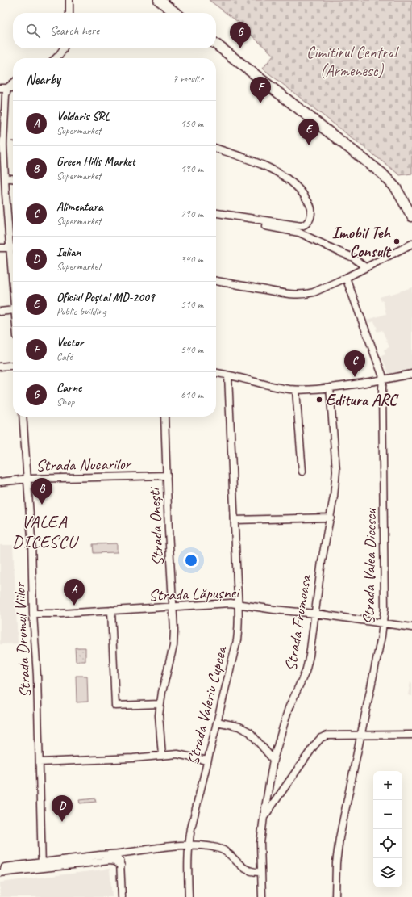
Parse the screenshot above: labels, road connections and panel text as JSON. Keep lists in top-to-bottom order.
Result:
{
  "streets": {
    "street": [
      "Strada Nucarilor",
      "Strada Onești",
      "Strada Valea Dicescu",
      "Strada Lăpușnei",
      "Strada Frumoasa",
      "Strada Drumul Viilor",
      "Strada Valeriu Cupcea"
    ]
  },
  "crossings": [
    ["Strada Nucarilor", "Strada Onești"],
    ["Strada Nucarilor", "Strada Drumul Viilor"],
    ["Strada Onești", "Strada Lăpușnei"],
    ["Strada Valea Dicescu", "Strada Lăpușnei"],
    ["Strada Lăpușnei", "Strada Frumoasa"],
    ["Strada Lăpușnei", "Strada Drumul Viilor"],
    ["Strada Lăpușnei", "Strada Valeriu Cupcea"]
  ],
  "districts": ["VALEA DICESCU"],
  "parks": ["Cimitirul Central (Armenesc)"],
  "places": ["Imobil Teh Consult", "Editura ARC"],
  "page": {
    "search": "Search here",
    "pins": [
      "G",
      "F",
      "E",
      "C",
      "B",
      "A",
      "D"
    ],
    "heading": ["Nearby", "7 results"],
    "list": [
      {
        "mark": "A",
        "name": "Voldaris SRL",
        "note": "Supermarket",
        "value": "150 m"
      },
      {
        "mark": "B",
        "name": "Green Hills Market",
        "note": "Supermarket",
        "value": "190 m"
      },
      {
        "mark": "C",
        "name": "Alimentara",
        "note": "Supermarket",
        "value": "290 m"
      },
      {
        "mark": "D",
        "name": "Iulian",
        "note": "Supermarket",
        "value": "340 m"
      },
      {
        "mark": "E",
        "name": "Oficiul Poștal MD-2009",
        "note": "Public building",
        "value": "510 m"
      },
      {
        "mark": "F",
        "name": "Vector",
        "note": "Café",
        "value": "540 m"
      },
      {
        "mark": "G",
        "name": "Carne",
        "note": "Shop",
        "value": "610 m"
      }
    ],
    "map_buttons": ["+", "−"]
  }
}
